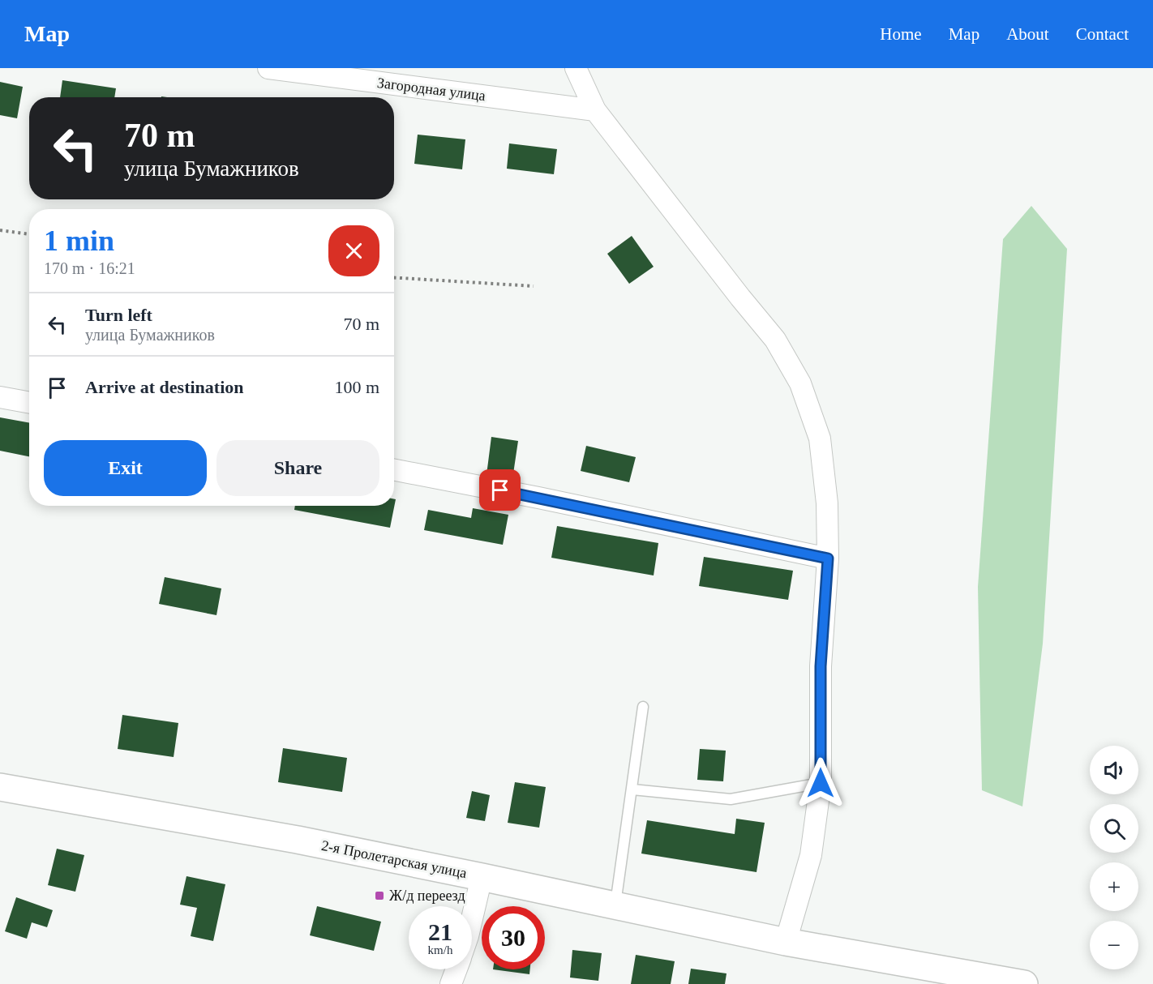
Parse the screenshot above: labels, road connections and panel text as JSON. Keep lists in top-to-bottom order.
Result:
{
  "streets": {
    "main road": ["2-я Пролетарская улица"],
    "street": ["Загородная улица"]
  },
  "places": {
    "transit": ["Ж/д переезд"]
  },
  "page": {
    "header": "Map",
    "nav": [
      "Home",
      "Map",
      "About",
      "Contact"
    ],
    "turn": ["70 m", "улица Бумажников"],
    "heading": ["1 min", "170 m · 16:21"],
    "list": [
      {
        "name": "Turn left",
        "note": "улица Бумажников",
        "value": "70 m"
      },
      {
        "name": "Arrive at destination",
        "value": "100 m"
      }
    ],
    "buttons": ["Exit", "Share"],
    "map_buttons": ["+", "−"],
    "speed": "21 km/h",
    "limit": "30"
  }
}
